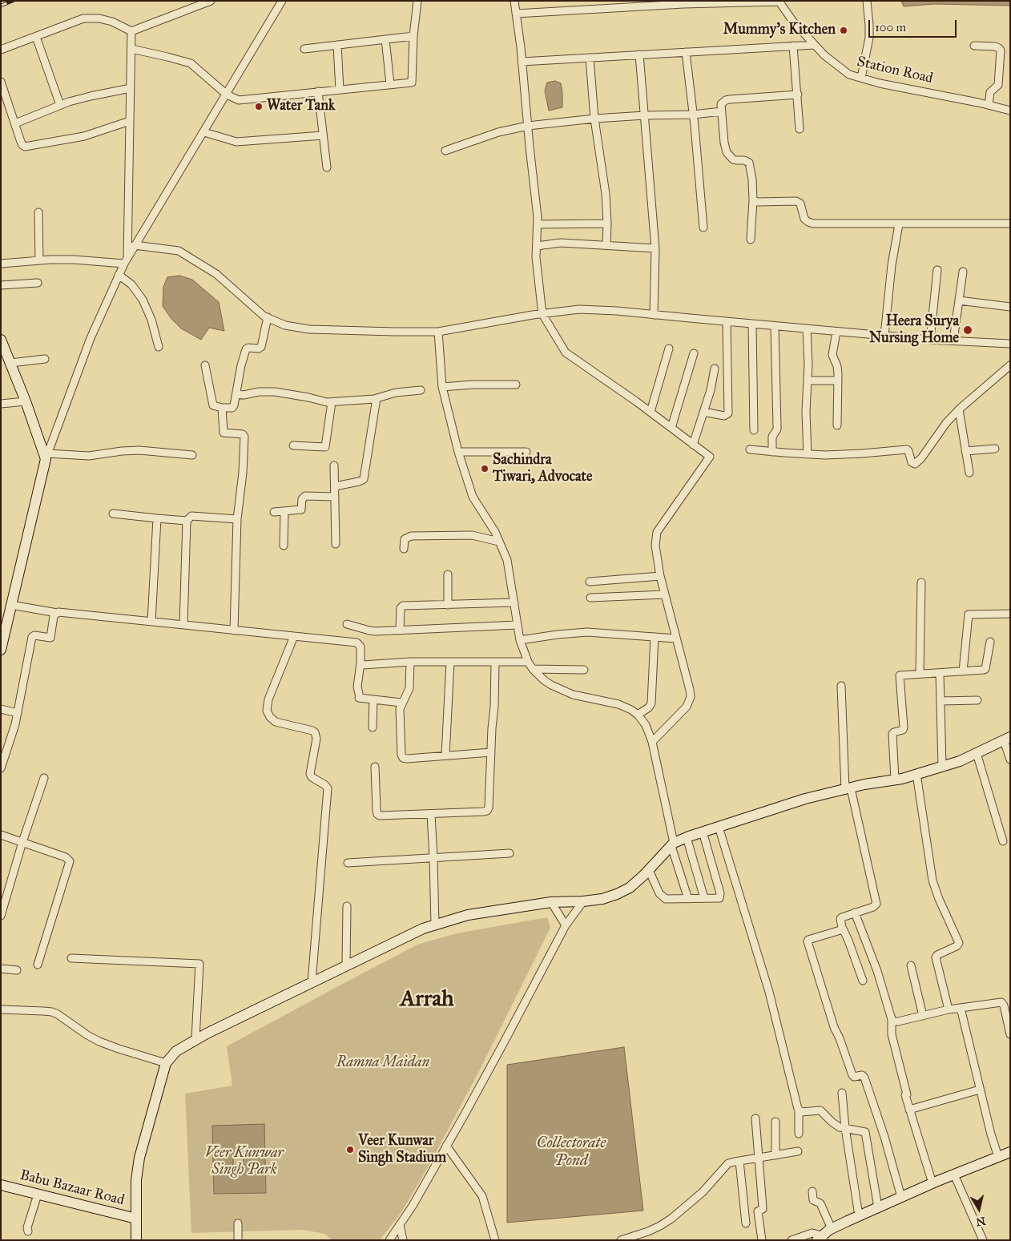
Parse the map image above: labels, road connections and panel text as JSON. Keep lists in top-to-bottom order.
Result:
{
  "streets": {
    "street": ["Station Road", "Babu Bazaar Road"]
  },
  "districts": ["Arrah"],
  "water": ["Collectorate Pond"],
  "parks": ["Ramna Maidan", "Veer Kunwar Singh Park"],
  "places": [
    "Mummy's Kitchen",
    "Water Tank",
    "Heera Surya Nursing Home",
    "Sachindra Tiwari, Advocate",
    "Veer Kunwar Singh Stadium"
  ],
  "scale_bar": "100 m",
  "north": "bottom"
}
